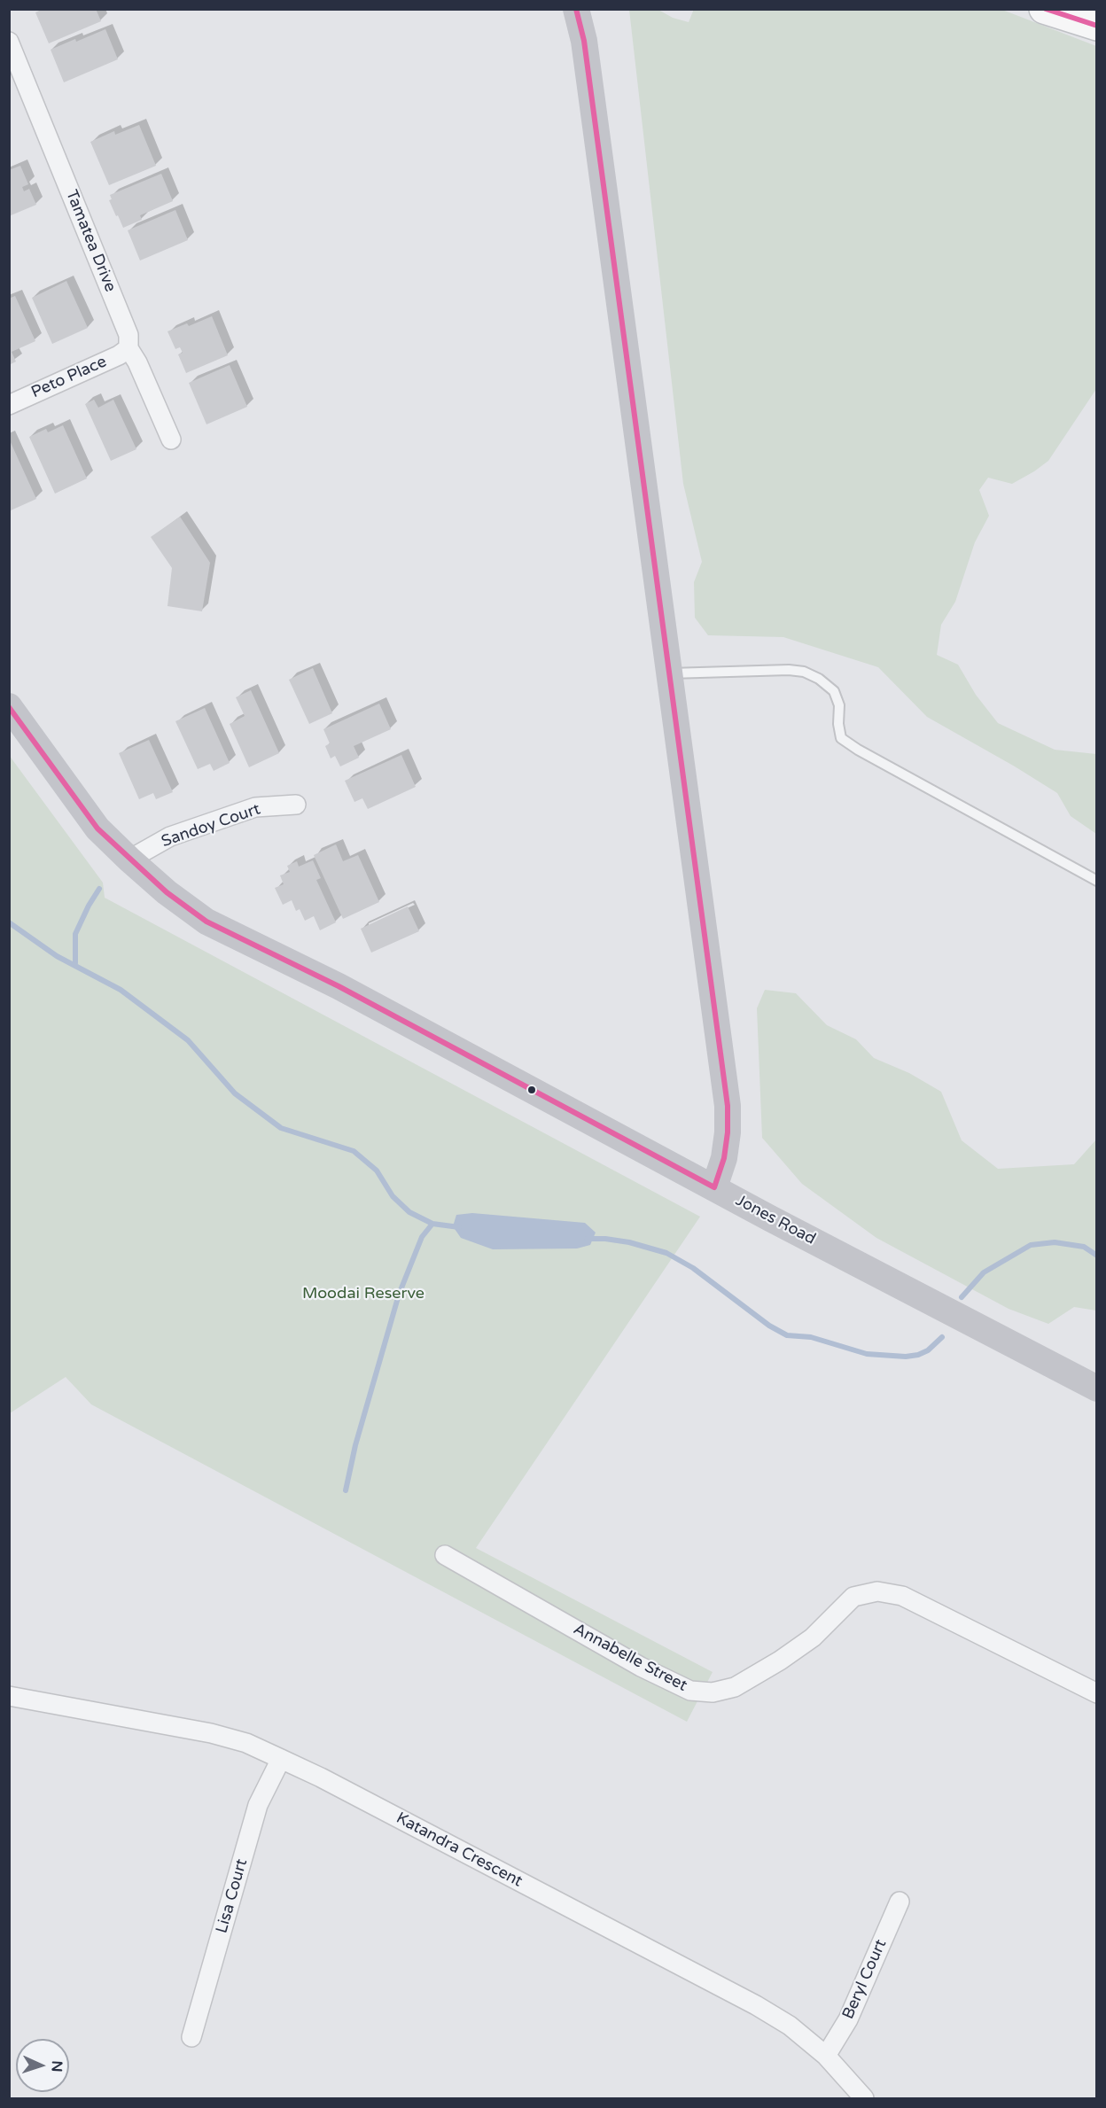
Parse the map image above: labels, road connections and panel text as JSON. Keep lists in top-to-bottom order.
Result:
{
  "streets": {
    "street": [
      "Tamatea Drive",
      "Peto Place",
      "Sandoy Court",
      "Jones Road",
      "Annabelle Street",
      "Katandra Crescent",
      "Lisa Court",
      "Beryl Court"
    ]
  },
  "crossings": [
    ["Tamatea Drive", "Peto Place"],
    ["Sandoy Court", "Jones Road"],
    ["Katandra Crescent", "Lisa Court"],
    ["Katandra Crescent", "Beryl Court"]
  ],
  "parks": ["Moodai Reserve"],
  "north": "right"
}
